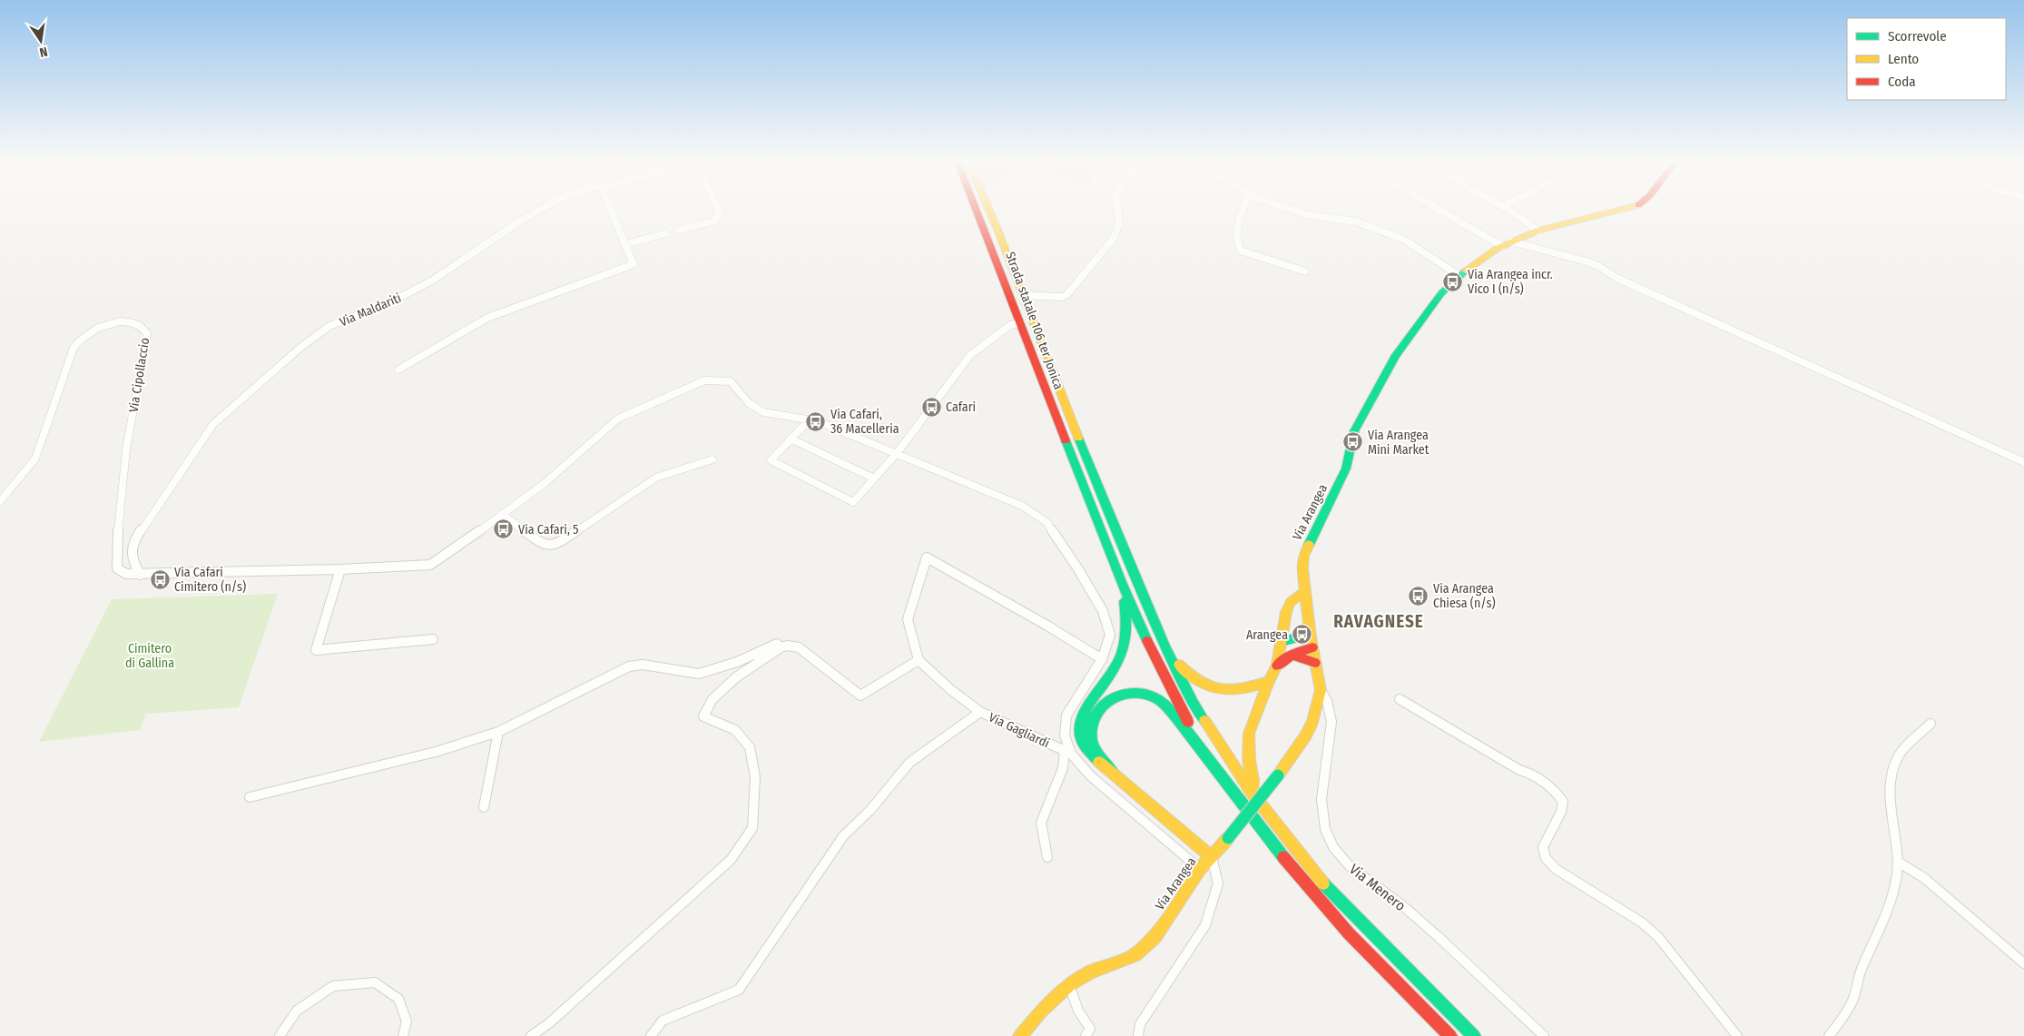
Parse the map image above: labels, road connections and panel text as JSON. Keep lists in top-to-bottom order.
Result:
{
  "streets": {
    "main road": ["Strada statale 106 ter Jonica", "Via Arangea"],
    "street": [
      "Via Maldariti",
      "Via Cipollaccio",
      "Via Gagliardi",
      "Via Menero"
    ]
  },
  "crossings": [
    ["Via Maldariti", "Via Cipollaccio"],
    ["Via Arangea", "Via Gagliardi"],
    ["Via Arangea", "Via Menero"]
  ],
  "districts": ["RAVAGNESE"],
  "parks": ["Cimitero di Gallina"],
  "places": {
    "bus stop": [
      "Via Arangea incr. Vico I (n/s)",
      "Cafari",
      "Via Cafari, 36 Macelleria",
      "Via Arangea Mini Market",
      "Via Cafari, 5",
      "Via Cafari Cimitero (n/s)",
      "Via Arangea Chiesa (n/s)",
      "Arangea"
    ]
  },
  "legend": ["Scorrevole", "Lento", "Coda"],
  "north": "bottom"
}
